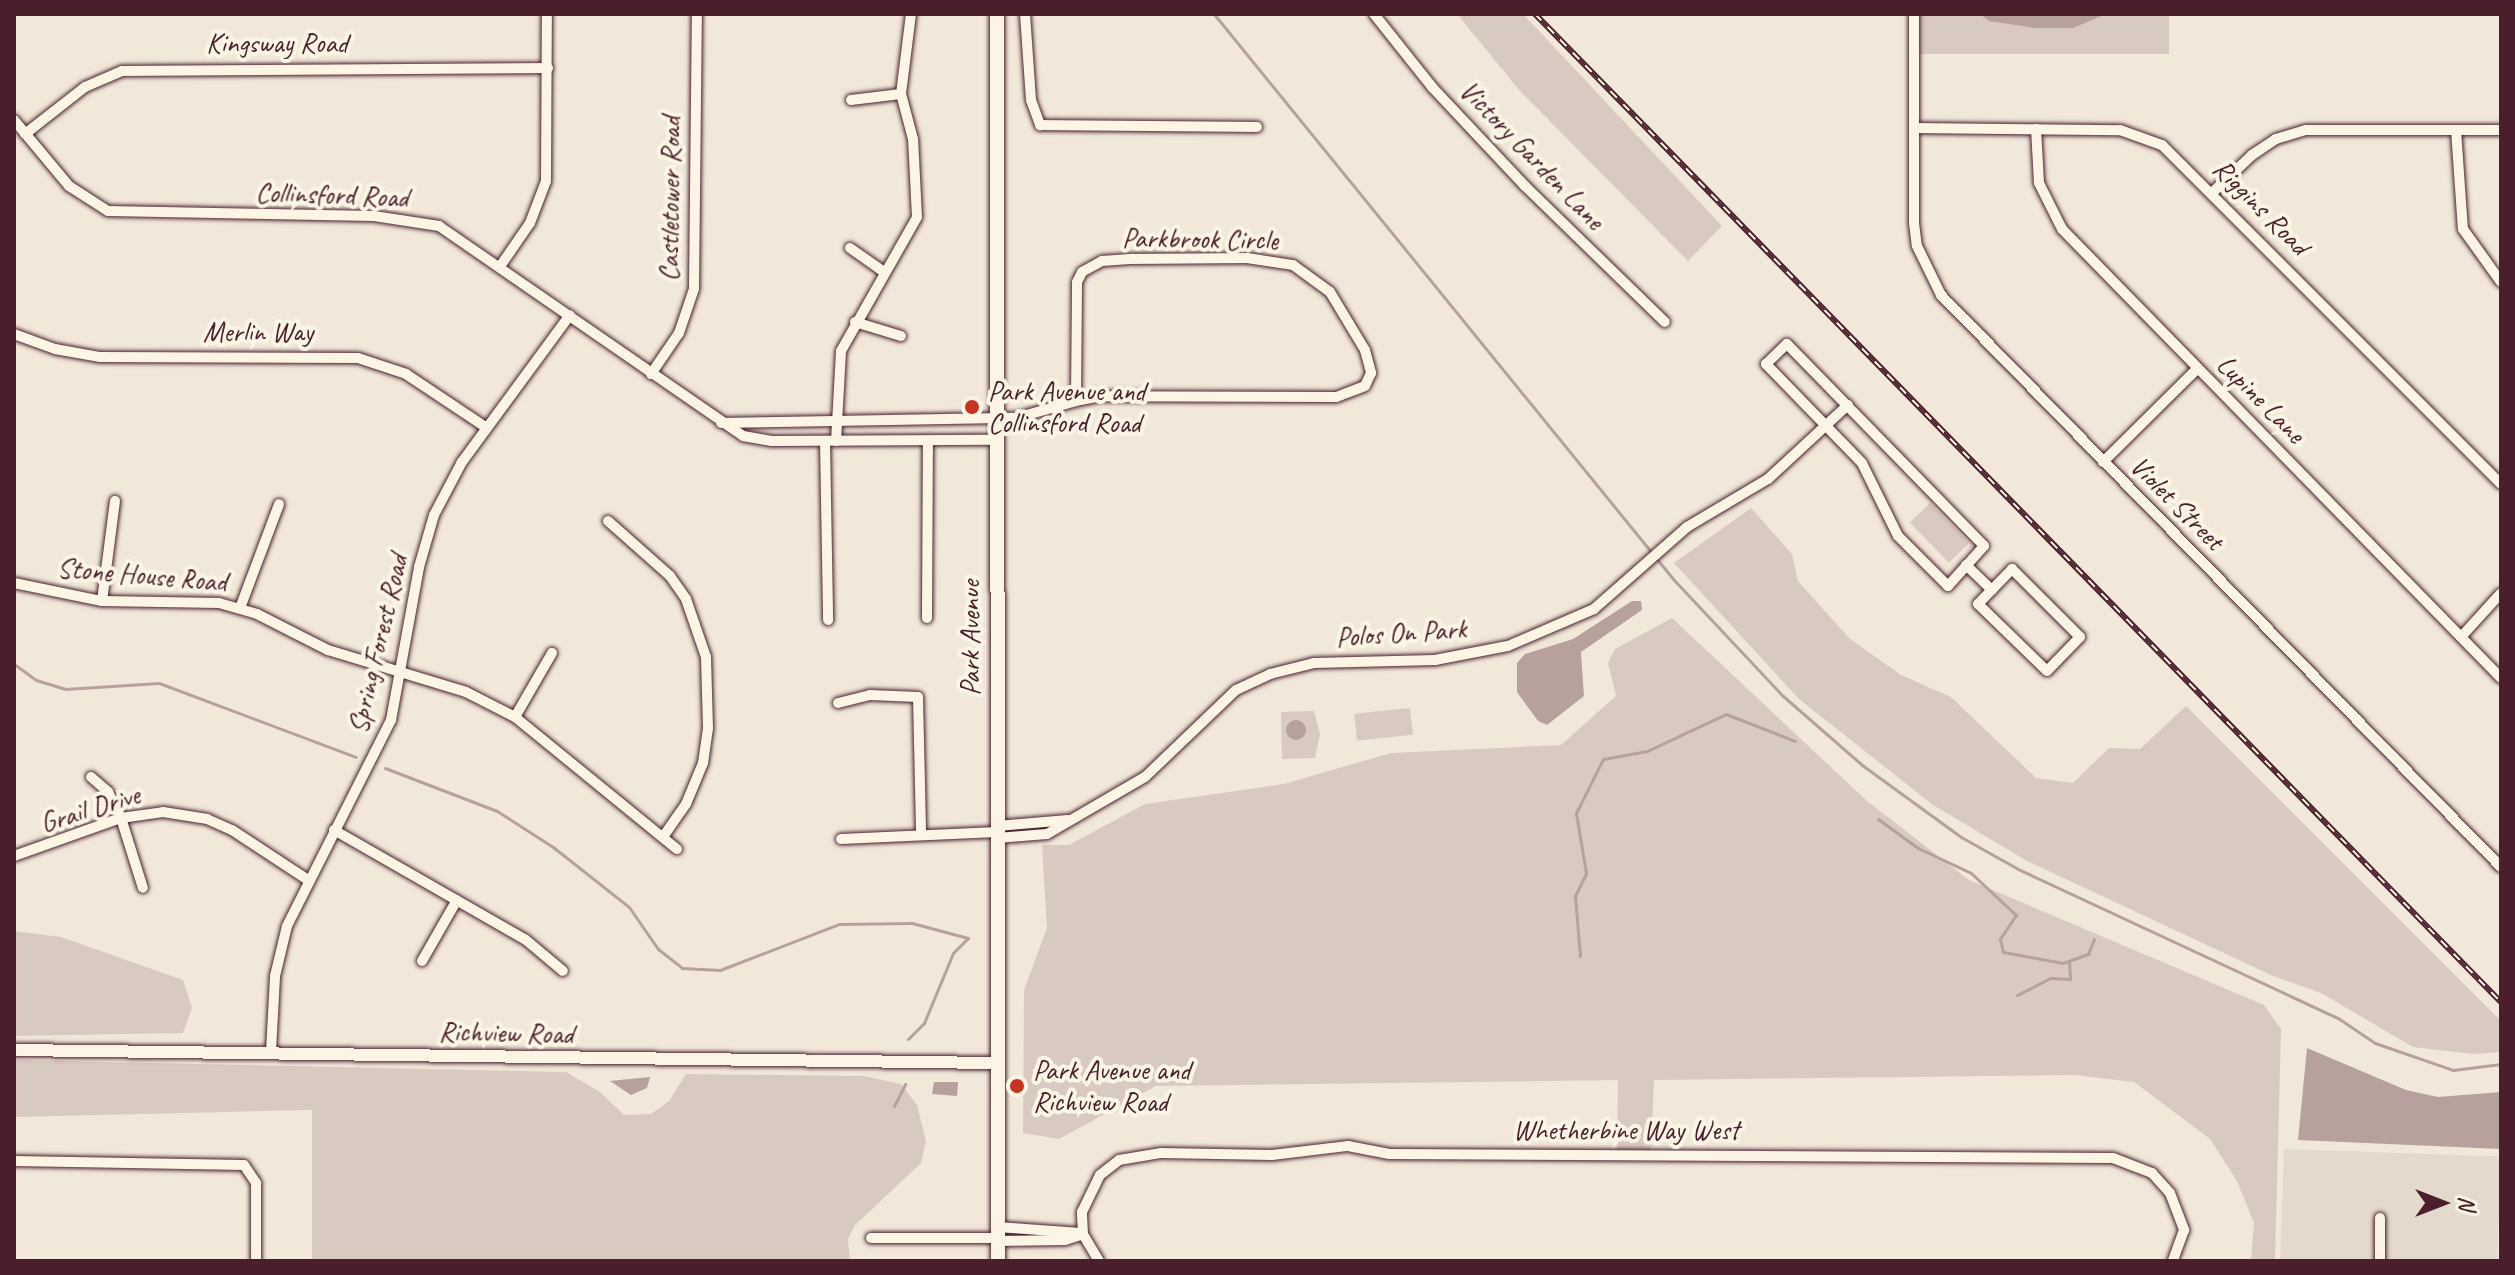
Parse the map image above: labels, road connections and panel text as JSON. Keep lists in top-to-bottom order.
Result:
{
  "streets": {
    "main road": ["Park Avenue"],
    "street": [
      "Kingsway Road",
      "Victory Garden Lane",
      "Collinsford Road",
      "Castletower Road",
      "Riggins Road",
      "Parkbrook Circle",
      "Merlin Way",
      "Lupine Lane",
      "Violet Street",
      "Stone House Road",
      "Polos On Park",
      "Spring Forest Road",
      "Grail Drive",
      "Richview Road",
      "Whetherbine Way West"
    ]
  },
  "crossings": [
    ["Kingsway Road", "Collinsford Road"],
    ["Collinsford Road", "Castletower Road"],
    ["Collinsford Road", "Park Avenue"],
    ["Collinsford Road", "Spring Forest Road"],
    ["Riggins Road", "Lupine Lane"],
    ["Riggins Road", "Violet Street"],
    ["Parkbrook Circle", "Park Avenue"],
    ["Merlin Way", "Spring Forest Road"],
    ["Stone House Road", "Spring Forest Road"],
    ["Polos On Park", "Park Avenue"],
    ["Park Avenue", "Richview Road"],
    ["Spring Forest Road", "Grail Drive"],
    ["Spring Forest Road", "Richview Road"]
  ],
  "places": ["Park Avenue and Collinsford Road", "Park Avenue and Richview Road"],
  "north": "right"
}
